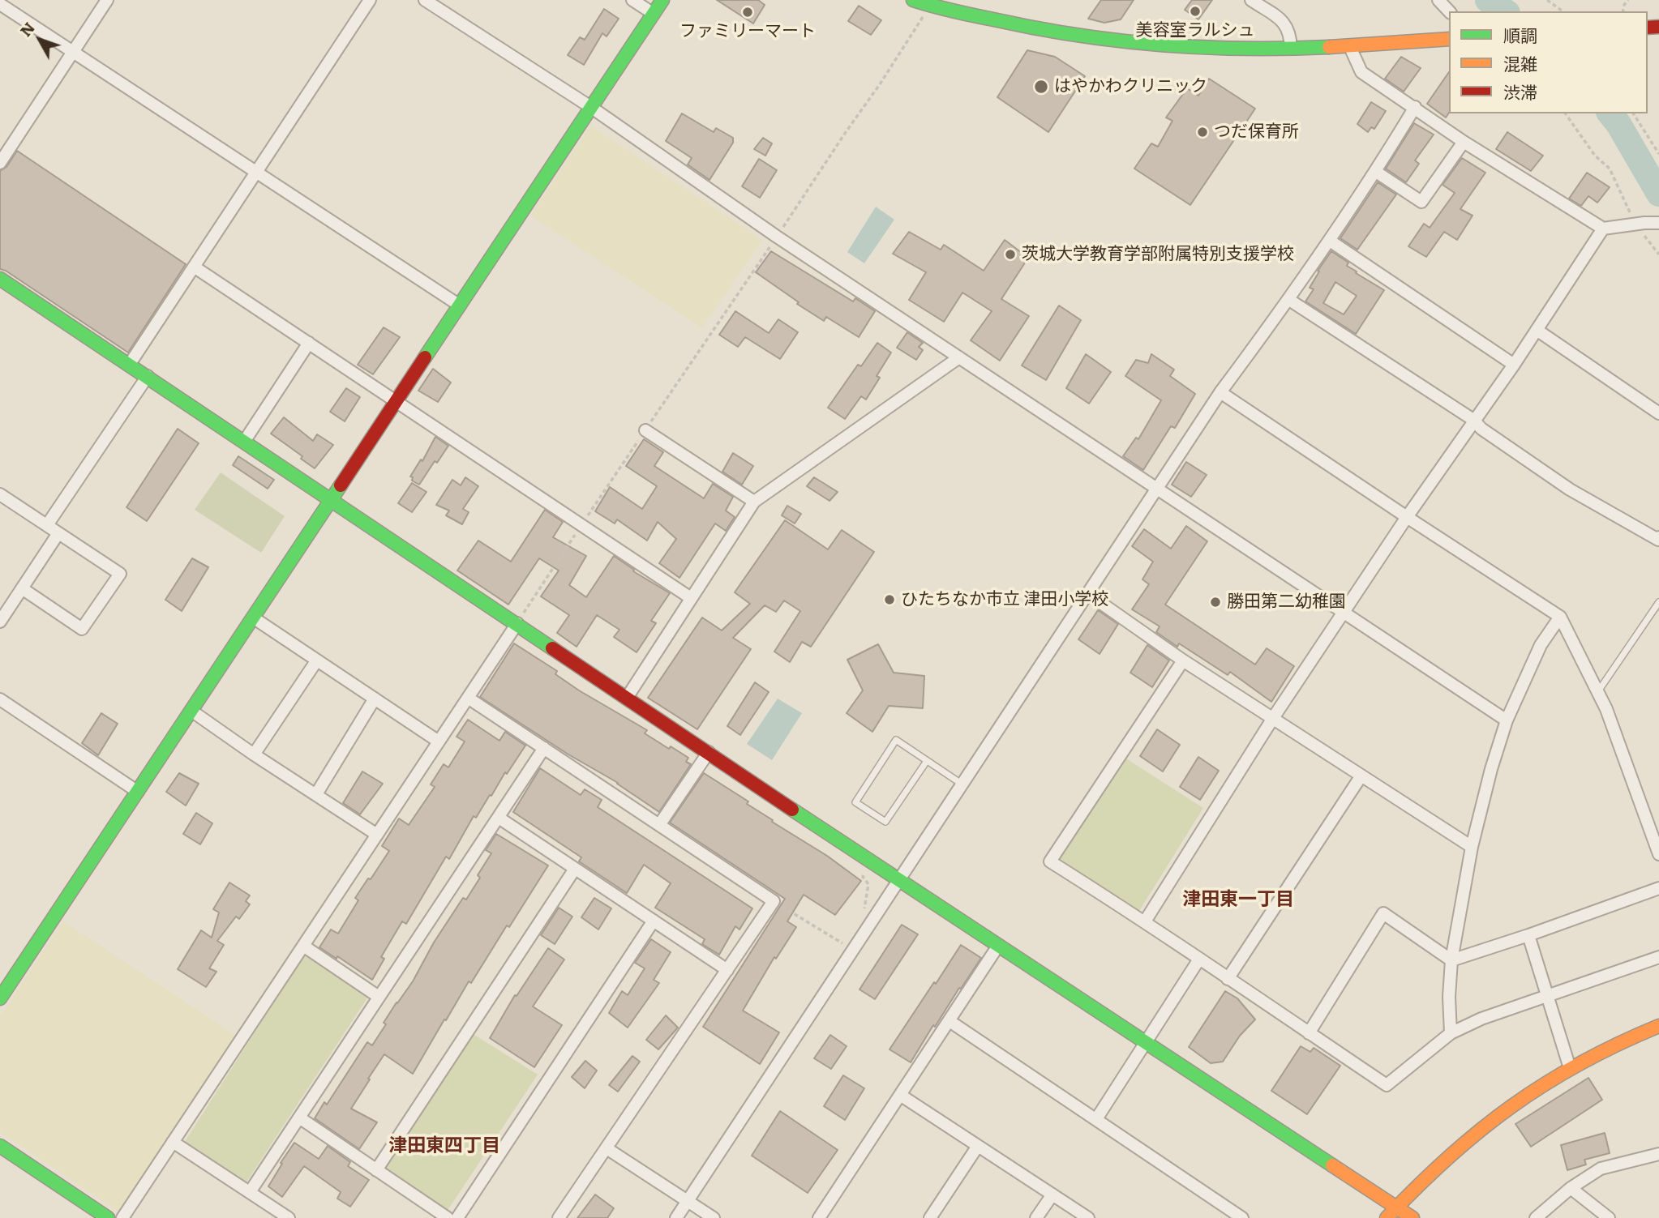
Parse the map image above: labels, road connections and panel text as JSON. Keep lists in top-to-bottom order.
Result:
{
  "districts": ["津田東一丁目", "津田東四丁目"],
  "places": [
    "美容室ラルシュ",
    "ファミリーマート",
    "はやかわクリニック",
    "つだ保育所",
    "茨城大学教育学部附属特別支援学校",
    "ひたちなか市立 津田小学校",
    "勝田第二幼稚園"
  ],
  "legend": ["順調", "混雑", "渋滞"],
  "north": "top left"
}
